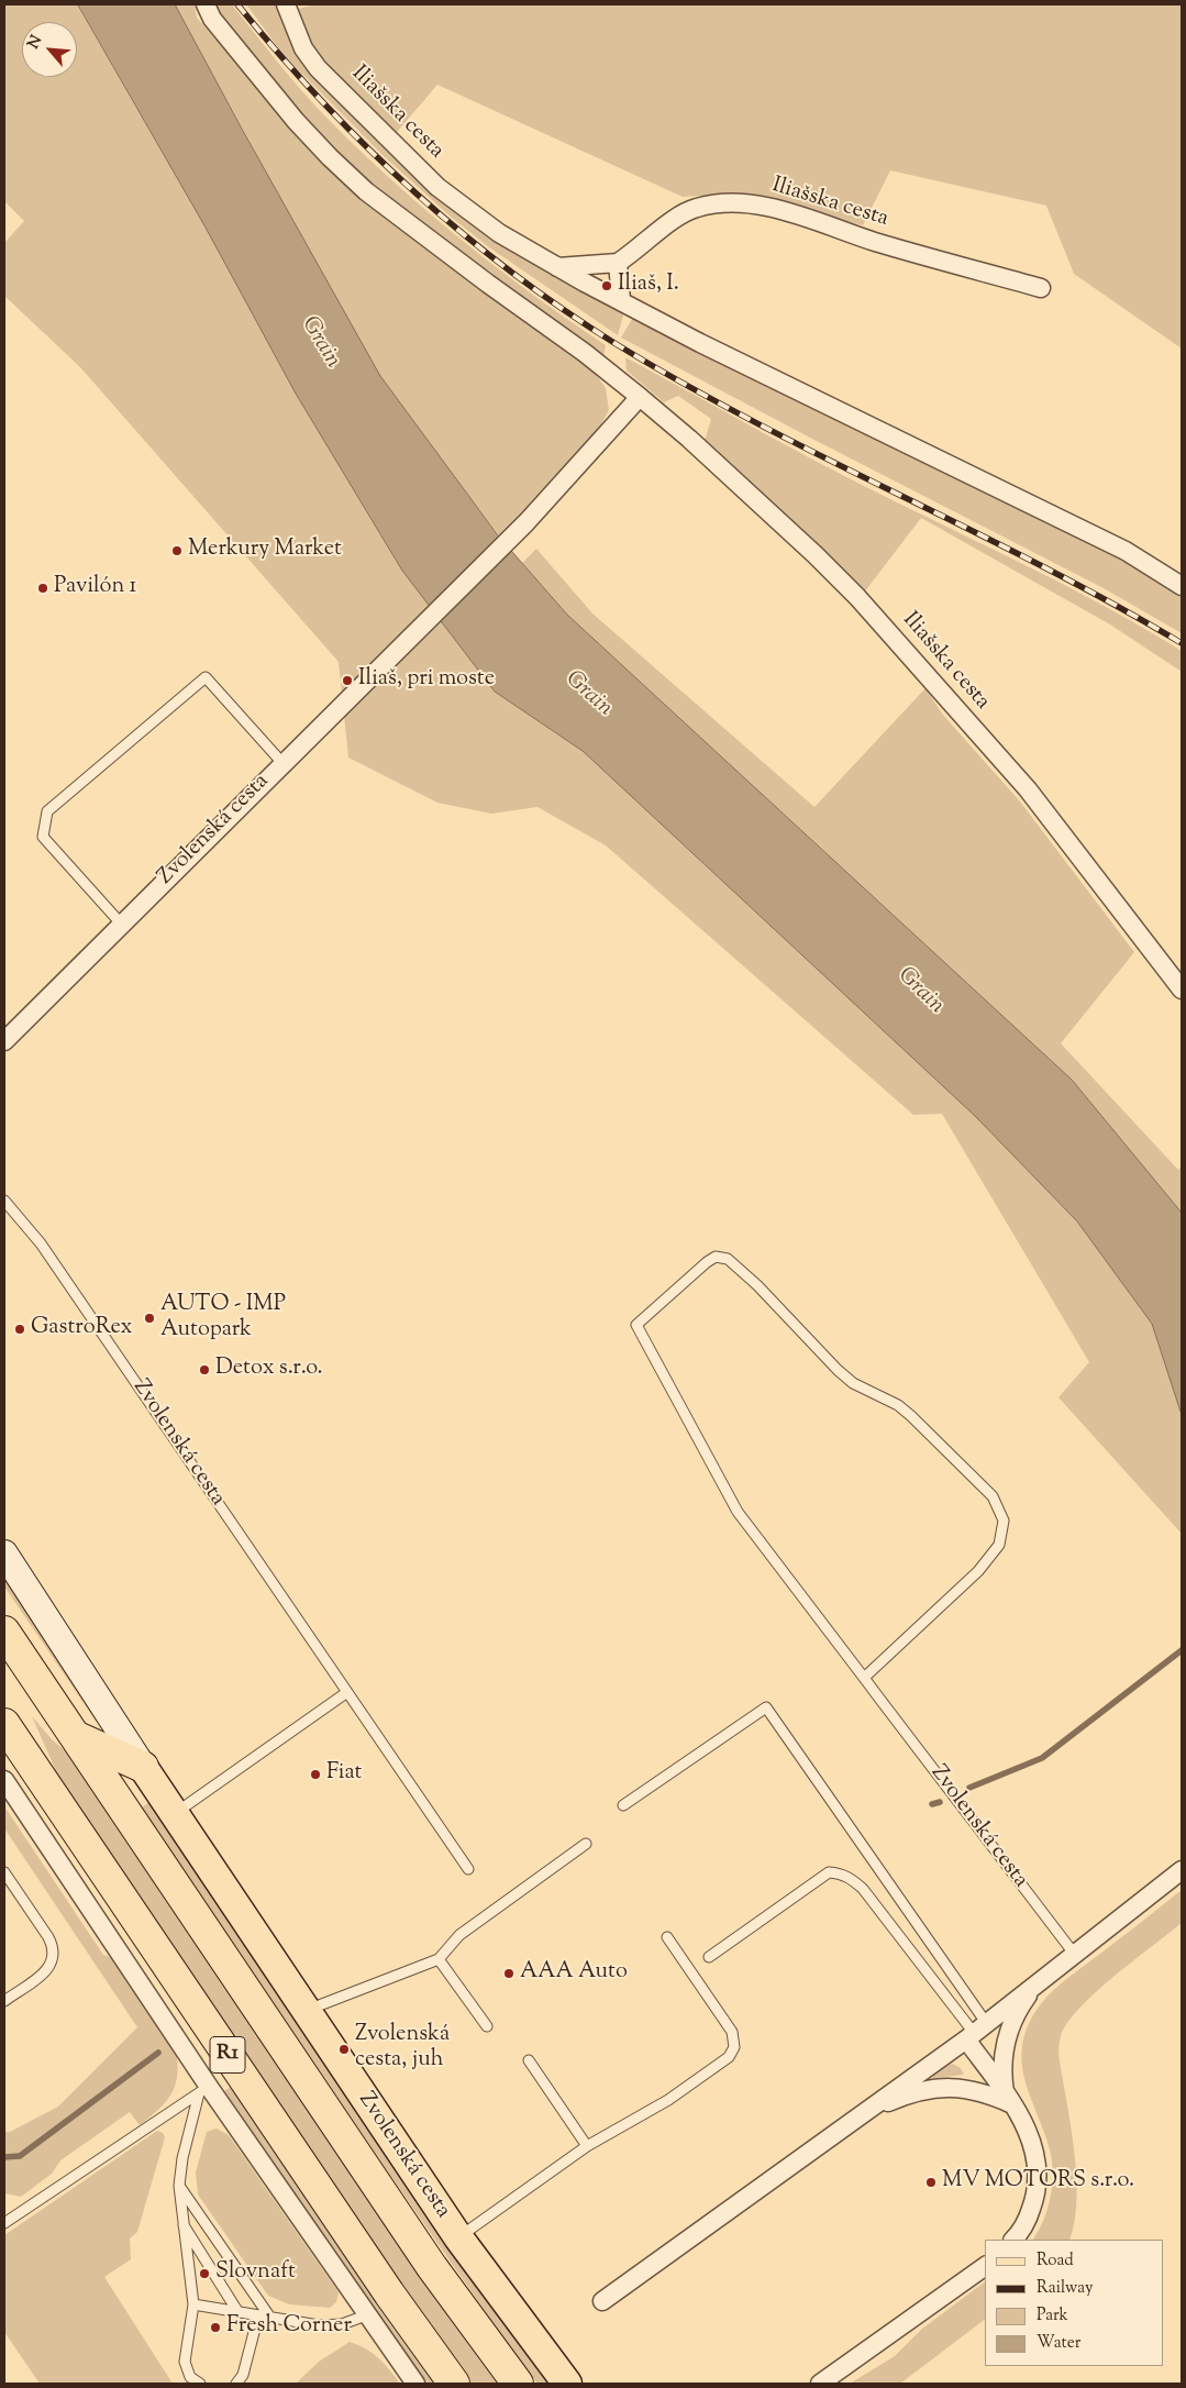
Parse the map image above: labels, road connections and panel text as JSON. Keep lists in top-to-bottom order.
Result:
{
  "streets": {
    "highway": ["R1"],
    "main road": ["Zvolenská cesta"],
    "street": ["Iliašska cesta"]
  },
  "crossings": [
    ["Iliašska cesta", "Zvolenská cesta"]
  ],
  "water": ["Grain"],
  "places": [
    "Iliaš, I.",
    "Merkury Market",
    "Pavilón 1",
    "Iliaš, pri moste",
    "AUTO - IMP Autopark",
    "GastroRex",
    "Detox s.r.o.",
    "Fiat",
    "AAA Auto",
    "Zvolenská cesta, juh",
    "MV MOTORS s.r.o.",
    "Slovnaft",
    "Fresh Corner"
  ],
  "legend": [
    "Road",
    "Railway",
    "Park",
    "Water"
  ],
  "north": "top left"
}
